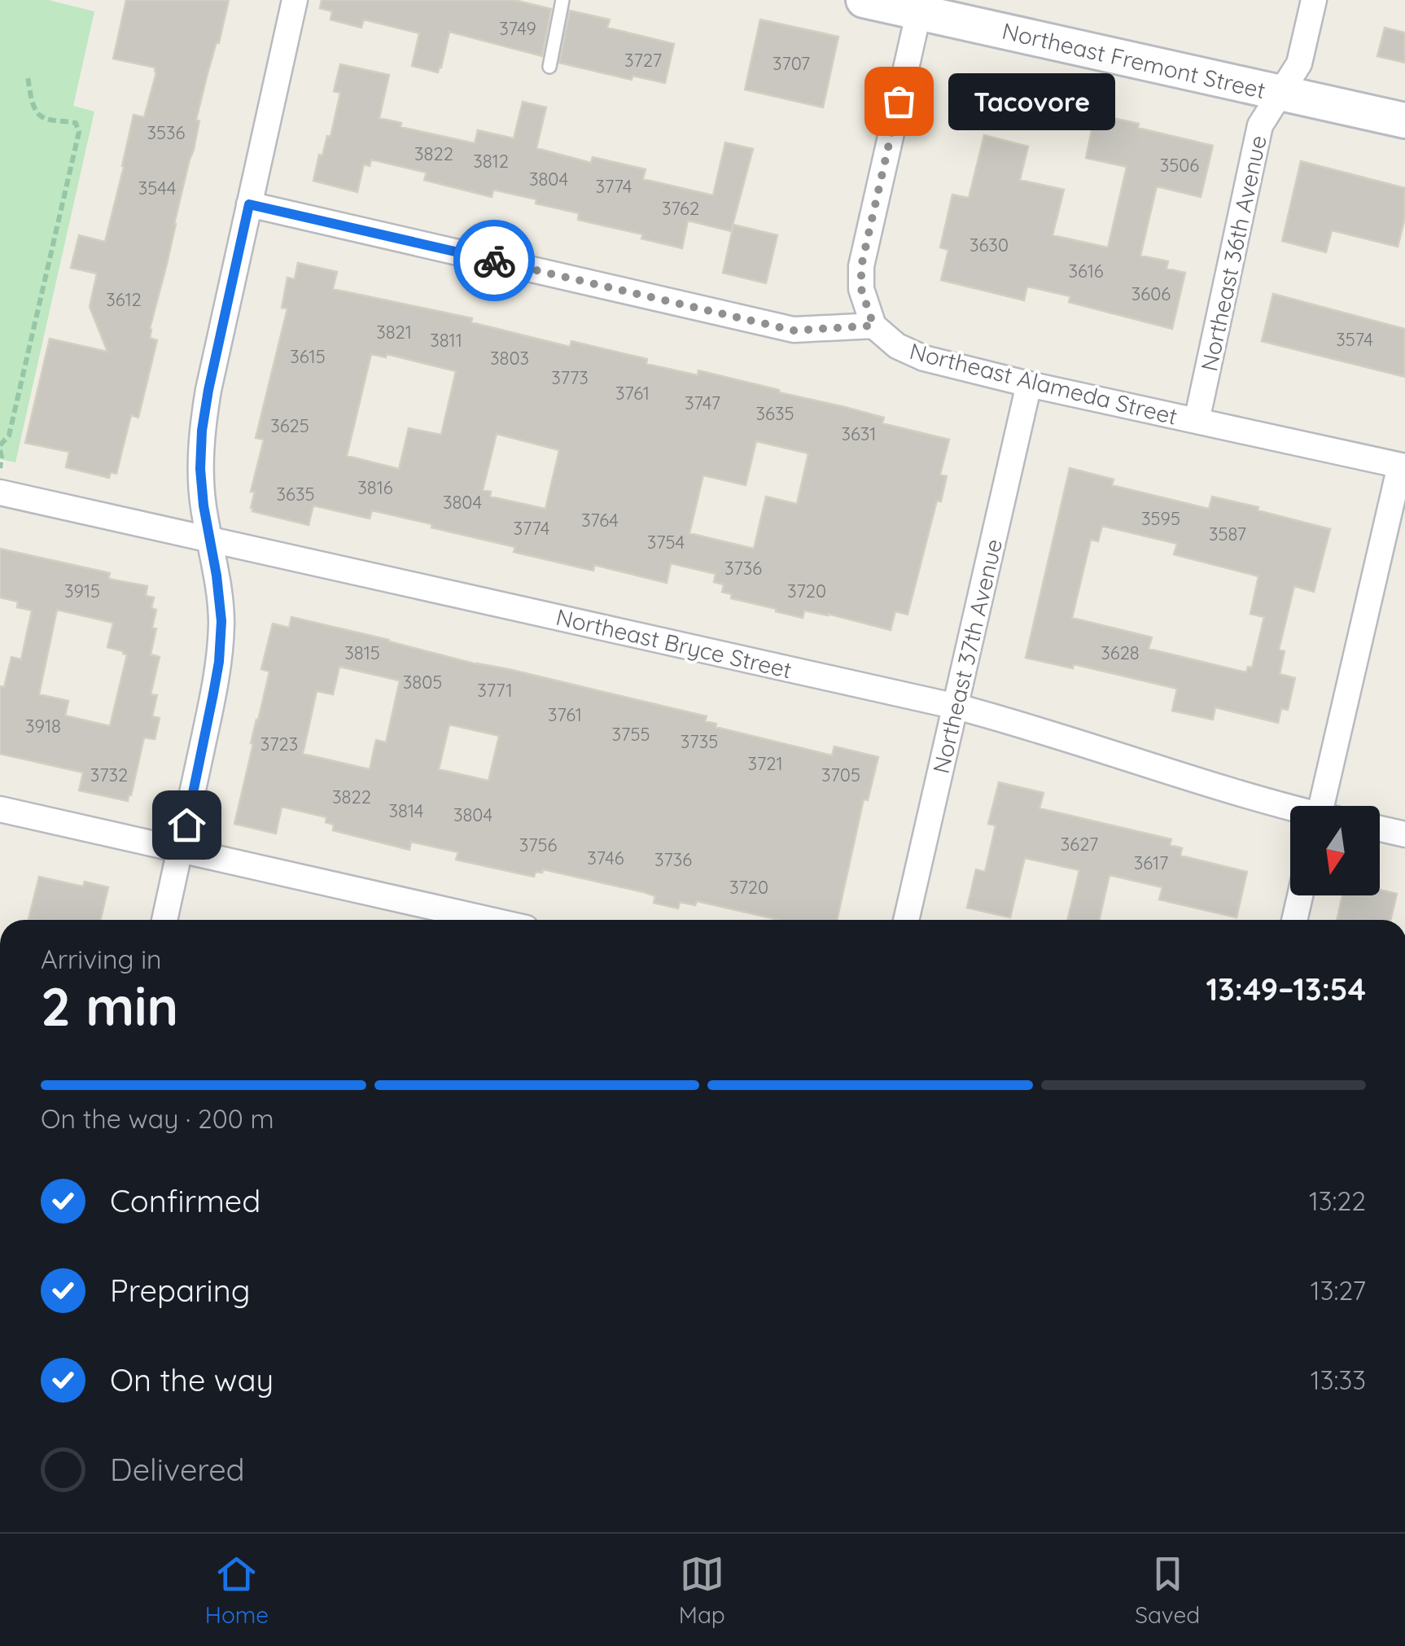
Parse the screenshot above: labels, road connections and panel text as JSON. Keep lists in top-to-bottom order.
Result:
{
  "streets": {
    "main road": ["Northeast Fremont Street"],
    "street": [
      "Northeast 36th Avenue",
      "Northeast Alameda Street",
      "Northeast Bryce Street",
      "Northeast 37th Avenue"
    ]
  },
  "crossings": [
    ["Northeast Fremont Street", "Northeast 36th Avenue"],
    ["Northeast 36th Avenue", "Northeast Alameda Street"],
    ["Northeast Alameda Street", "Northeast 37th Avenue"],
    ["Northeast Bryce Street", "Northeast 37th Avenue"]
  ],
  "places": ["Tacovore"],
  "house_numbers": [
    "3749",
    "3727",
    "3707",
    "3536",
    "3822",
    "3812",
    "3506",
    "3804",
    "3774",
    "3544",
    "3762",
    "3630",
    "3616",
    "3606",
    "3612",
    "3821",
    "3574",
    "3811",
    "3615",
    "3803",
    "3773",
    "3761",
    "3747",
    "3635",
    "3625",
    "3631",
    "3816",
    "3635",
    "3804",
    "3595",
    "3764",
    "3774",
    "3587",
    "3754",
    "3736",
    "3915",
    "3720",
    "3815",
    "3628",
    "3805",
    "3771",
    "3761",
    "3918",
    "3755",
    "3735",
    "3723",
    "3721",
    "3732",
    "3705",
    "3822",
    "3814",
    "3804",
    "3627",
    "3756",
    "3746",
    "3736",
    "3617",
    "3720"
  ],
  "north": "bottom",
  "page": {
    "bubble": "Tacovore",
    "heading": ["2 min", "Arriving in", "13:49–13:54"],
    "bar": "On the way · 200 m",
    "list": [
      ["Confirmed", "13:22"],
      ["Preparing", "13:27"],
      ["On the way", "13:33"],
      "Delivered"
    ],
    "tabs": ["Home", "Map", "Saved"]
  }
}
